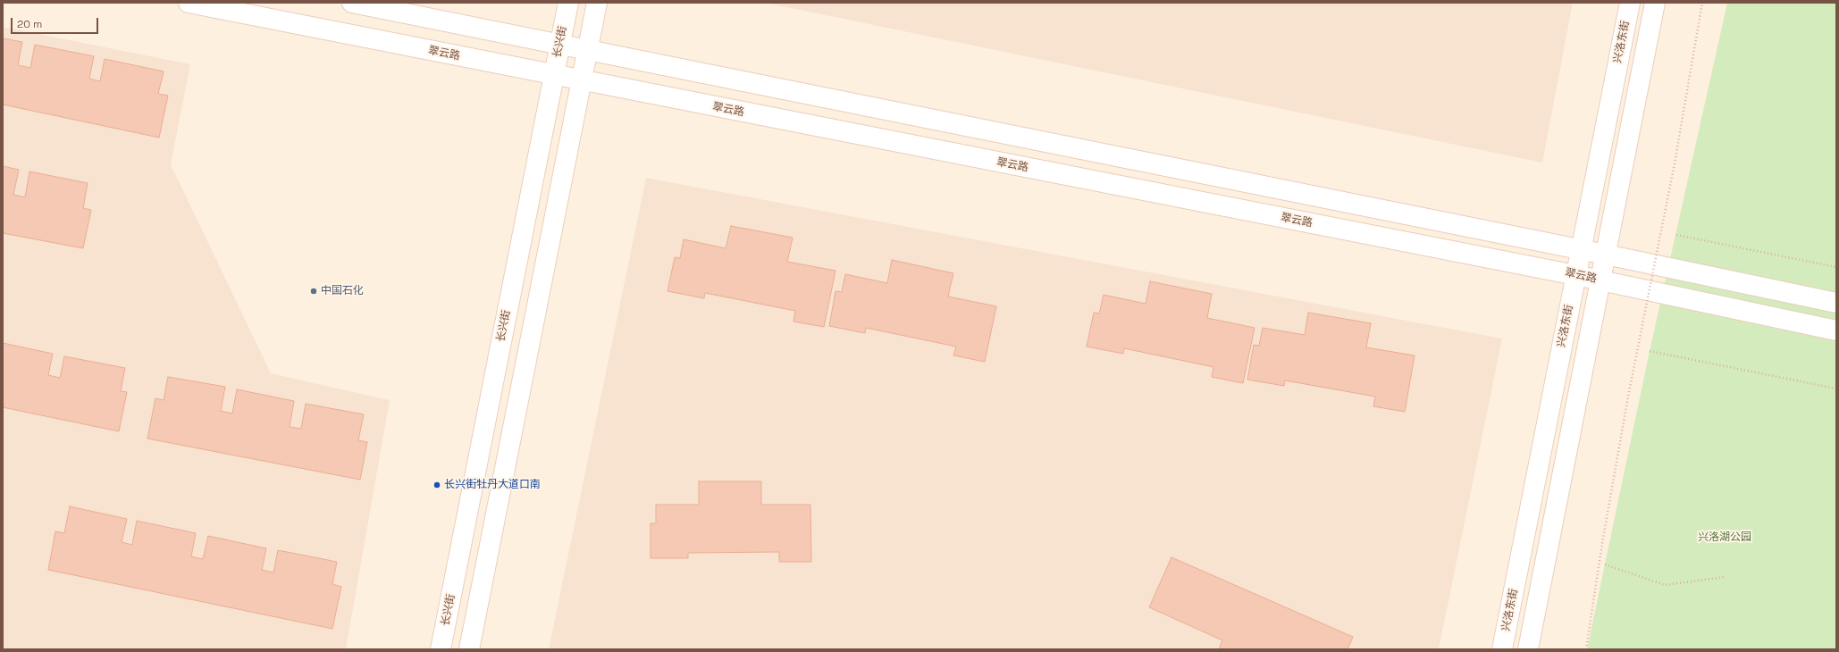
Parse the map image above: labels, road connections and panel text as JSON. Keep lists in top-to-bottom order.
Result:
{
  "streets": {
    "street": ["长兴街", "兴洛东街", "翠云路"]
  },
  "crossings": [
    ["长兴街", "翠云路"],
    ["兴洛东街", "翠云路"]
  ],
  "parks": ["兴洛湖公园"],
  "places": ["中国石化", "长兴街牡丹大道口南"],
  "scale_bar": "20 m"
}
